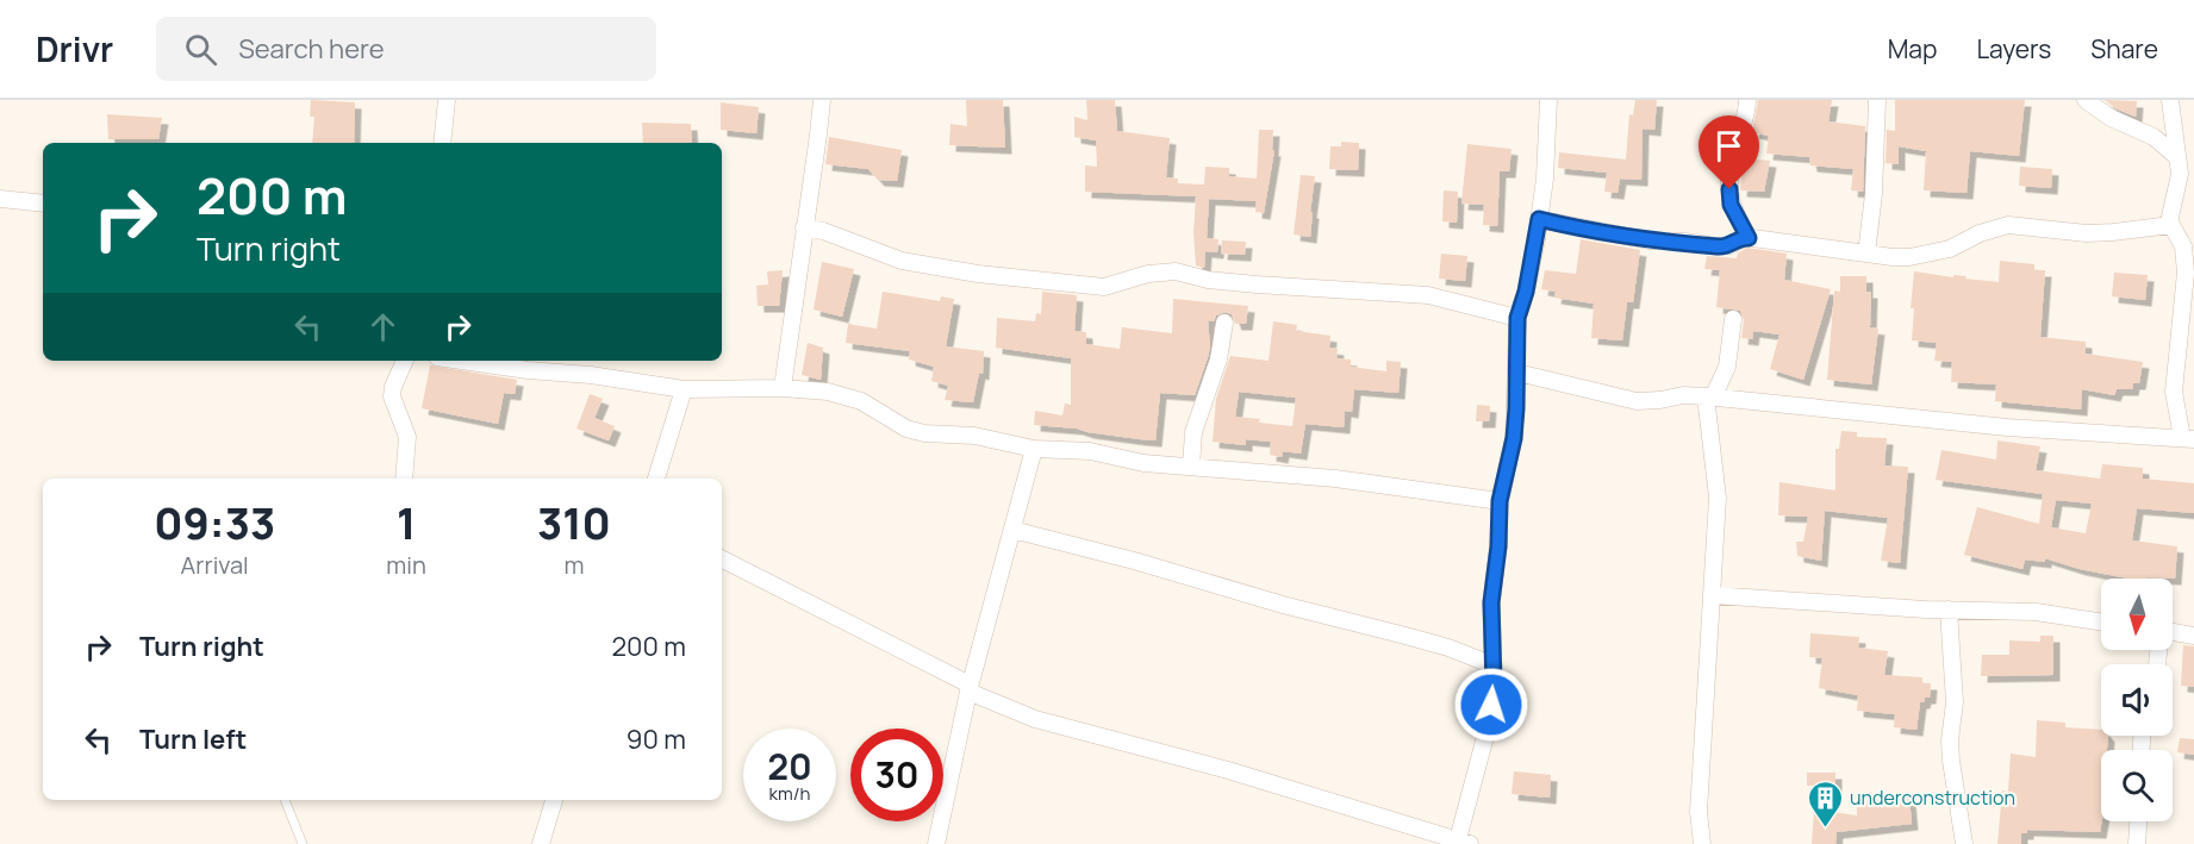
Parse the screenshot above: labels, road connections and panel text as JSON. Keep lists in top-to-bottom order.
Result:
{
  "places": {
    "building": ["underconstruction"]
  },
  "north": "bottom",
  "page": {
    "header": "Drivr",
    "search": "Search here",
    "nav": ["Map", "Layers", "Share"],
    "turn": ["200 m", "Turn right"],
    "eta": [
      "09:33",
      "Arrival",
      "1",
      "min",
      "310",
      "m"
    ],
    "list": [
      {
        "name": "Turn right",
        "value": "200 m"
      },
      {
        "name": "Turn left",
        "value": "90 m"
      }
    ],
    "speed": "20 km/h",
    "limit": "30"
  }
}
